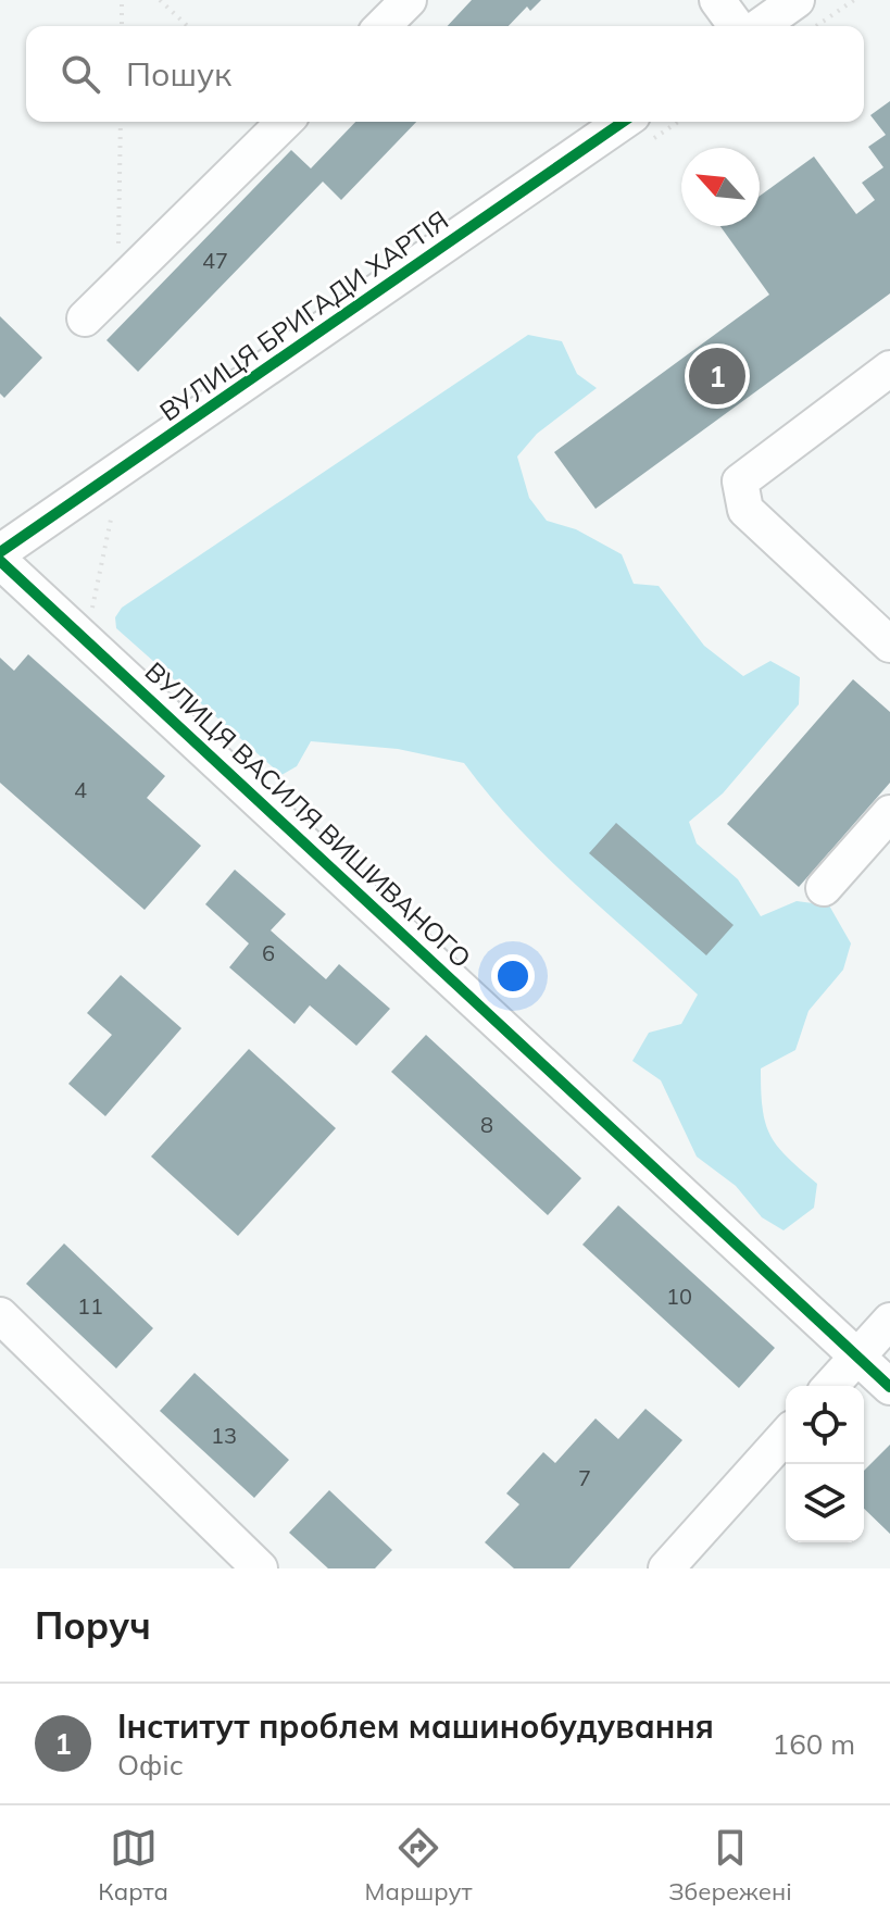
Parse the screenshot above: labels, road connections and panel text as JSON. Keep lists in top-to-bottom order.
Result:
{
  "streets": {
    "street": ["ВУЛИЦЯ БРИГАДИ ХАРТІЯ", "ВУЛИЦЯ ВАСИЛЯ ВИШИВАНОГО"]
  },
  "house_numbers": [
    "47",
    "4",
    "6",
    "8",
    "10",
    "11",
    "13",
    "7"
  ],
  "north": "top left",
  "page": {
    "search": "Пошук",
    "pins": "1",
    "heading": "Поруч",
    "list": [
      {
        "mark": "1",
        "name": "Інститут проблем машинобудування",
        "note": "Офіс",
        "value": "160 m"
      }
    ],
    "nav": ["Карта", "Маршрут", "Збережені"]
  }
}
